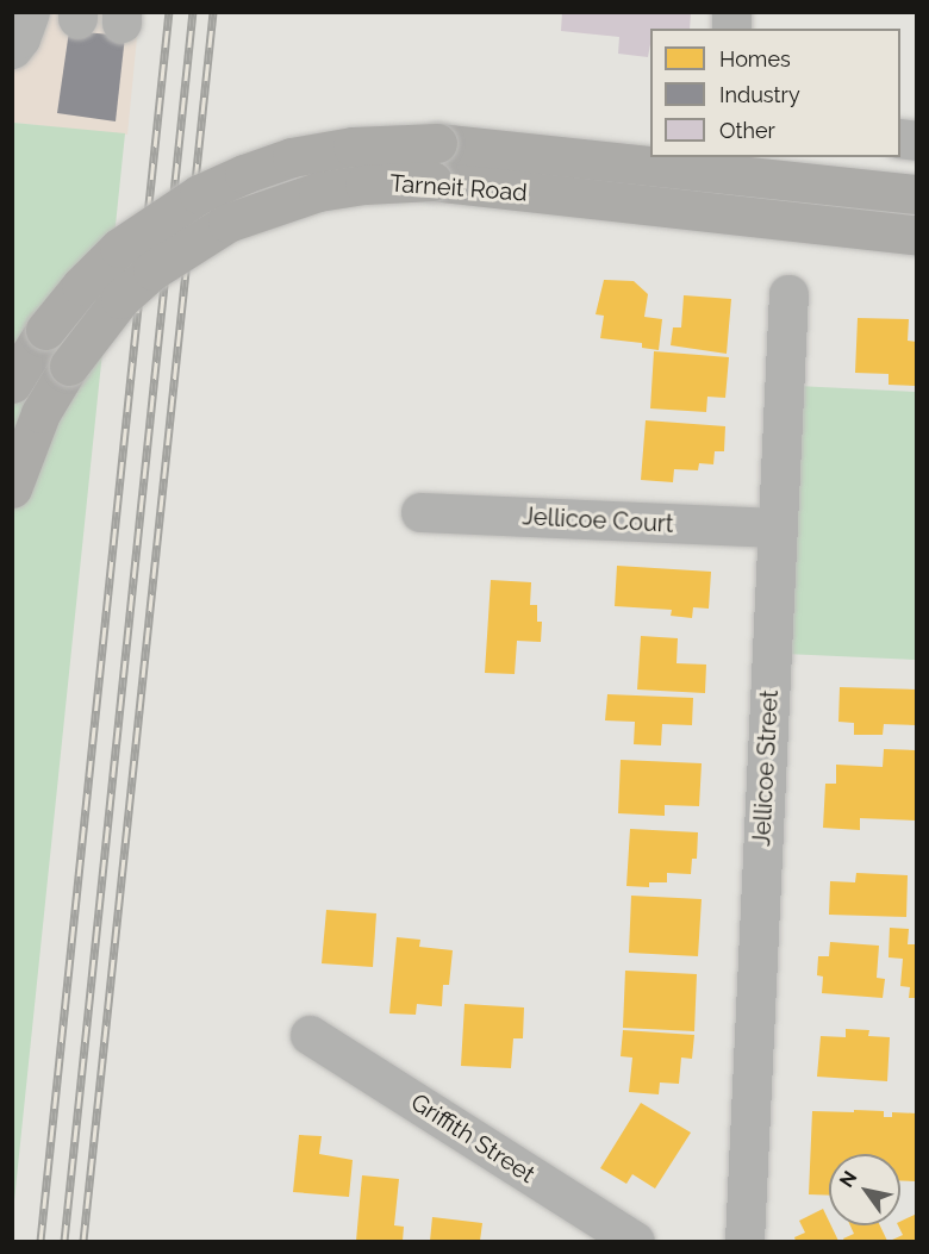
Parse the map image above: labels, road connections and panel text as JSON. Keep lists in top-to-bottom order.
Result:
{
  "streets": {
    "main road": ["Tarneit Road"],
    "street": ["Jellicoe Court", "Jellicoe Street", "Griffith Street"]
  },
  "crossings": [
    ["Jellicoe Court", "Jellicoe Street"]
  ],
  "legend": ["Homes", "Industry", "Other"],
  "north": "top left"
}
